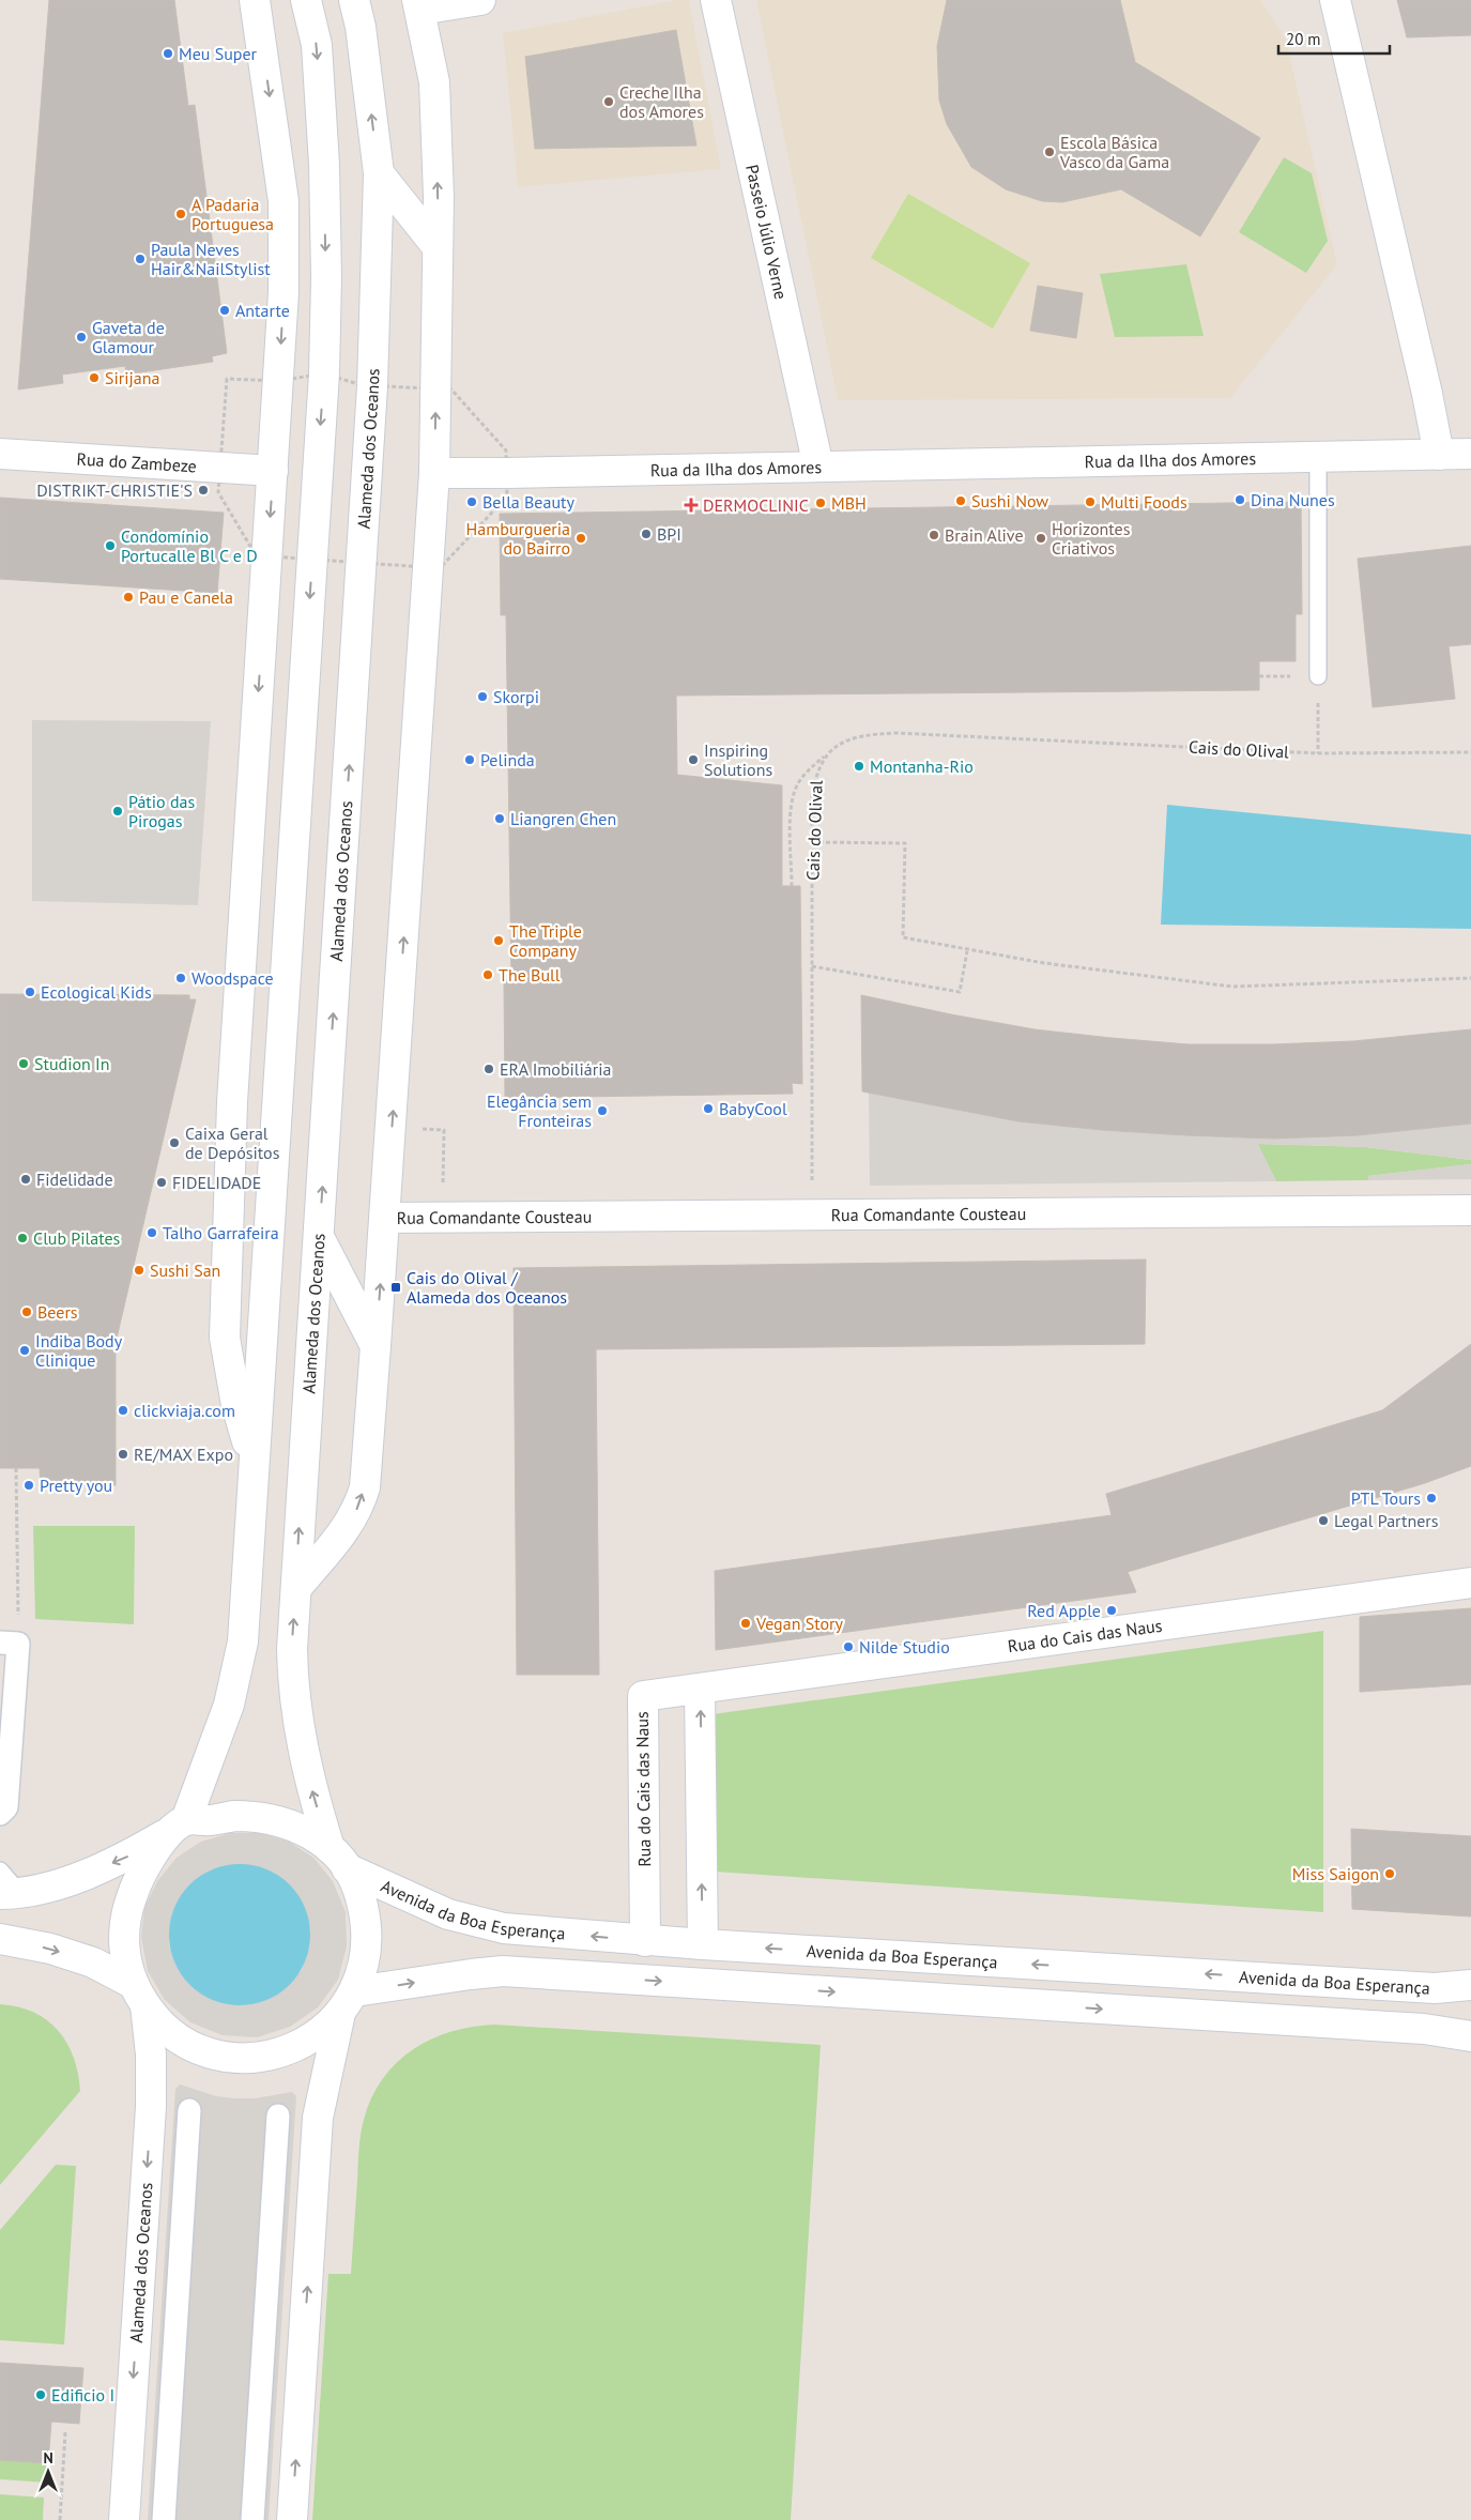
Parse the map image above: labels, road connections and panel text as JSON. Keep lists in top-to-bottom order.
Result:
{
  "streets": {
    "street": [
      "Passeio Júlio Verne",
      "Alameda dos Oceanos",
      "Rua da Ilha dos Amores",
      "Rua do Zambeze",
      "Rua Comandante Cousteau",
      "Rua do Cais das Naus",
      "Avenida da Boa Esperança"
    ],
    "path": ["Cais do Olival"]
  },
  "crossings": [
    ["Passeio Júlio Verne", "Rua da Ilha dos Amores"],
    ["Alameda dos Oceanos", "Avenida da Boa Esperança"],
    ["Cais do Olival", "Rua Comandante Cousteau"],
    ["Rua do Cais das Naus", "Avenida da Boa Esperança"]
  ],
  "places": {
    "other": [
      "Meu Super",
      "Creche Ilha dos Amores",
      "Escola Básica Vasco da Gama",
      "A Padaria Portuguesa",
      "Paula Neves Hair&NailStylist",
      "Antarte",
      "Gaveta de Glamour",
      "Sirijana",
      "DISTRIKT-CHRISTIE'S",
      "Dina Nunes",
      "Sushi Now",
      "Bella Beauty",
      "Multi Foods",
      "MBH",
      "BPI",
      "Brain Alive",
      "Hamburgueria do Bairro",
      "Horizontes Criativos",
      "Condomínio Portucalle Bl C e D",
      "Pau e Canela",
      "Skorpi",
      "Pelinda",
      "Inspiring Solutions",
      "Montanha-Rio",
      "Pátio das Pirogas",
      "Liangren Chen",
      "The Triple Company",
      "The Bull",
      "Woodspace",
      "Ecological Kids",
      "Studion In",
      "ERA Imobiliária",
      "BabyCool",
      "Elegância sem Fronteiras",
      "Caixa Geral de Depósitos",
      "Fidelidade",
      "FIDELIDADE",
      "Talho Garrafeira",
      "Club Pilates",
      "Sushi San",
      "Beers",
      "Indiba Body Clinique",
      "clickviaja.com",
      "RE/MAX Expo",
      "Pretty you",
      "PTL Tours",
      "Legal Partners",
      "Red Apple",
      "Vegan Story",
      "Nilde Studio",
      "Miss Saigon",
      "Edificio I"
    ],
    "health": ["DERMOCLINIC"],
    "transit": ["Cais do Olival / Alameda dos Oceanos"]
  },
  "scale_bar": "20 m",
  "north": "top"
}
